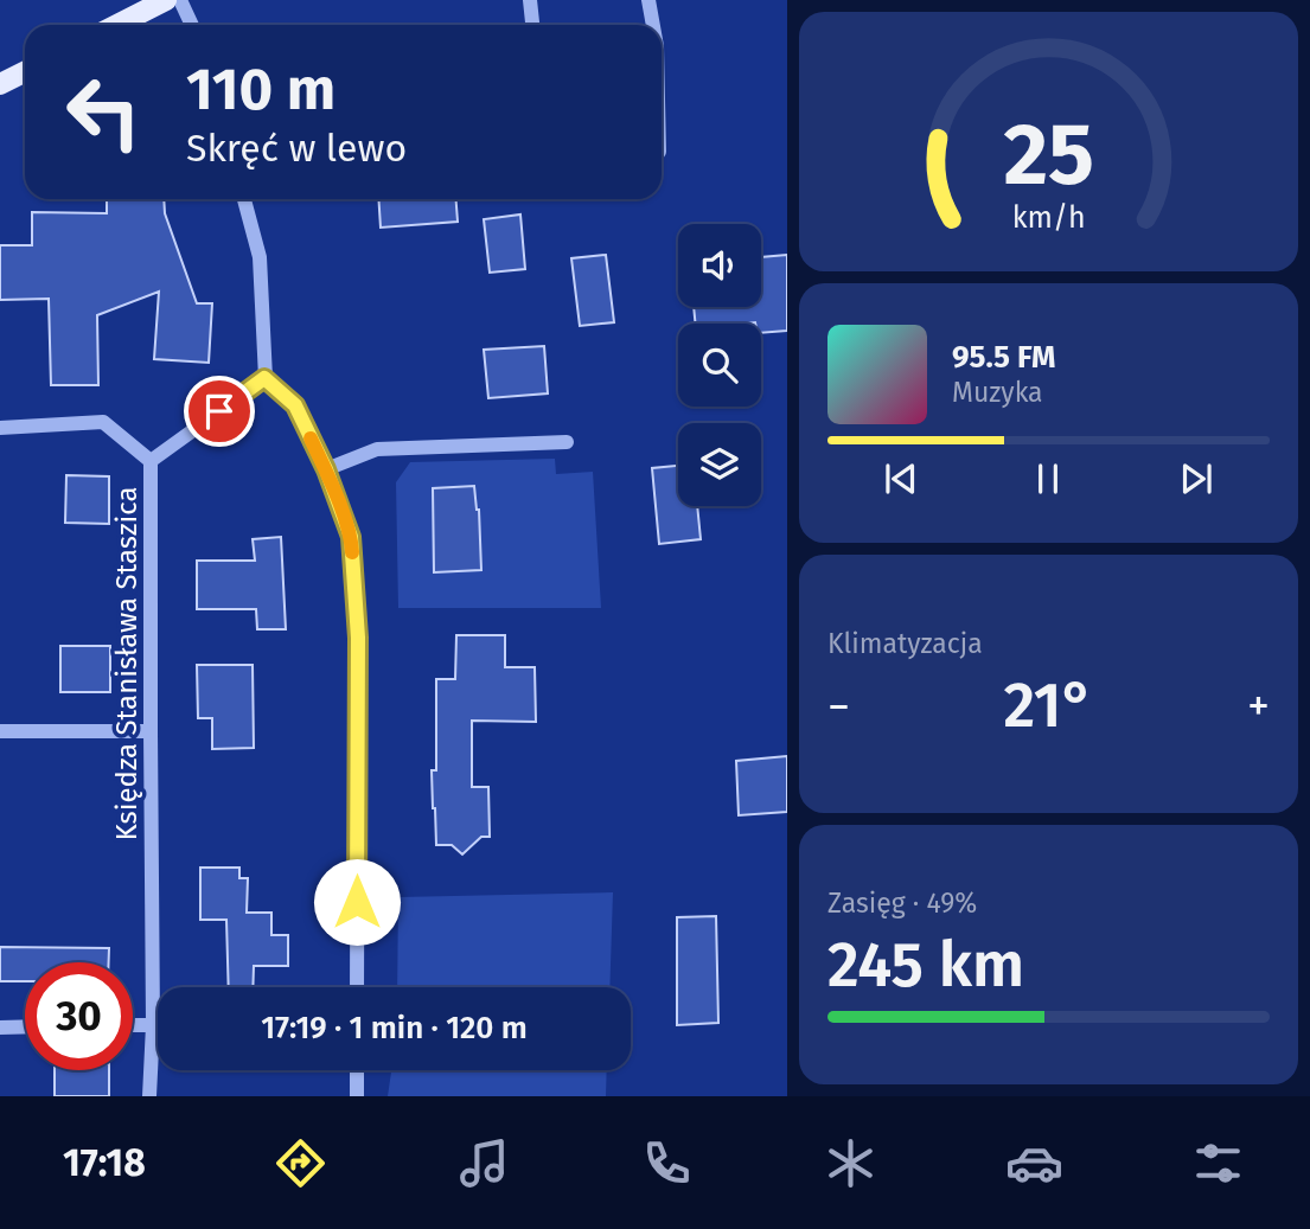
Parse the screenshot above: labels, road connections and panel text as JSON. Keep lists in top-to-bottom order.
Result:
{
  "streets": {
    "street": ["Księdza Stanisława Staszica"]
  },
  "page": {
    "turn": ["110 m", "Skręć w lewo"],
    "song": ["95.5 FM", "Muzyka"],
    "tile": [
      "Klimatyzacja",
      ["Zasięg · 49%", "245 km"]
    ],
    "heat": ["−", "21°", "+"],
    "limit": "30",
    "trip": "17:19 · 1 min · 120 m",
    "tabs": "17:18",
    "gauge": ["25", "km/h"]
  }
}
